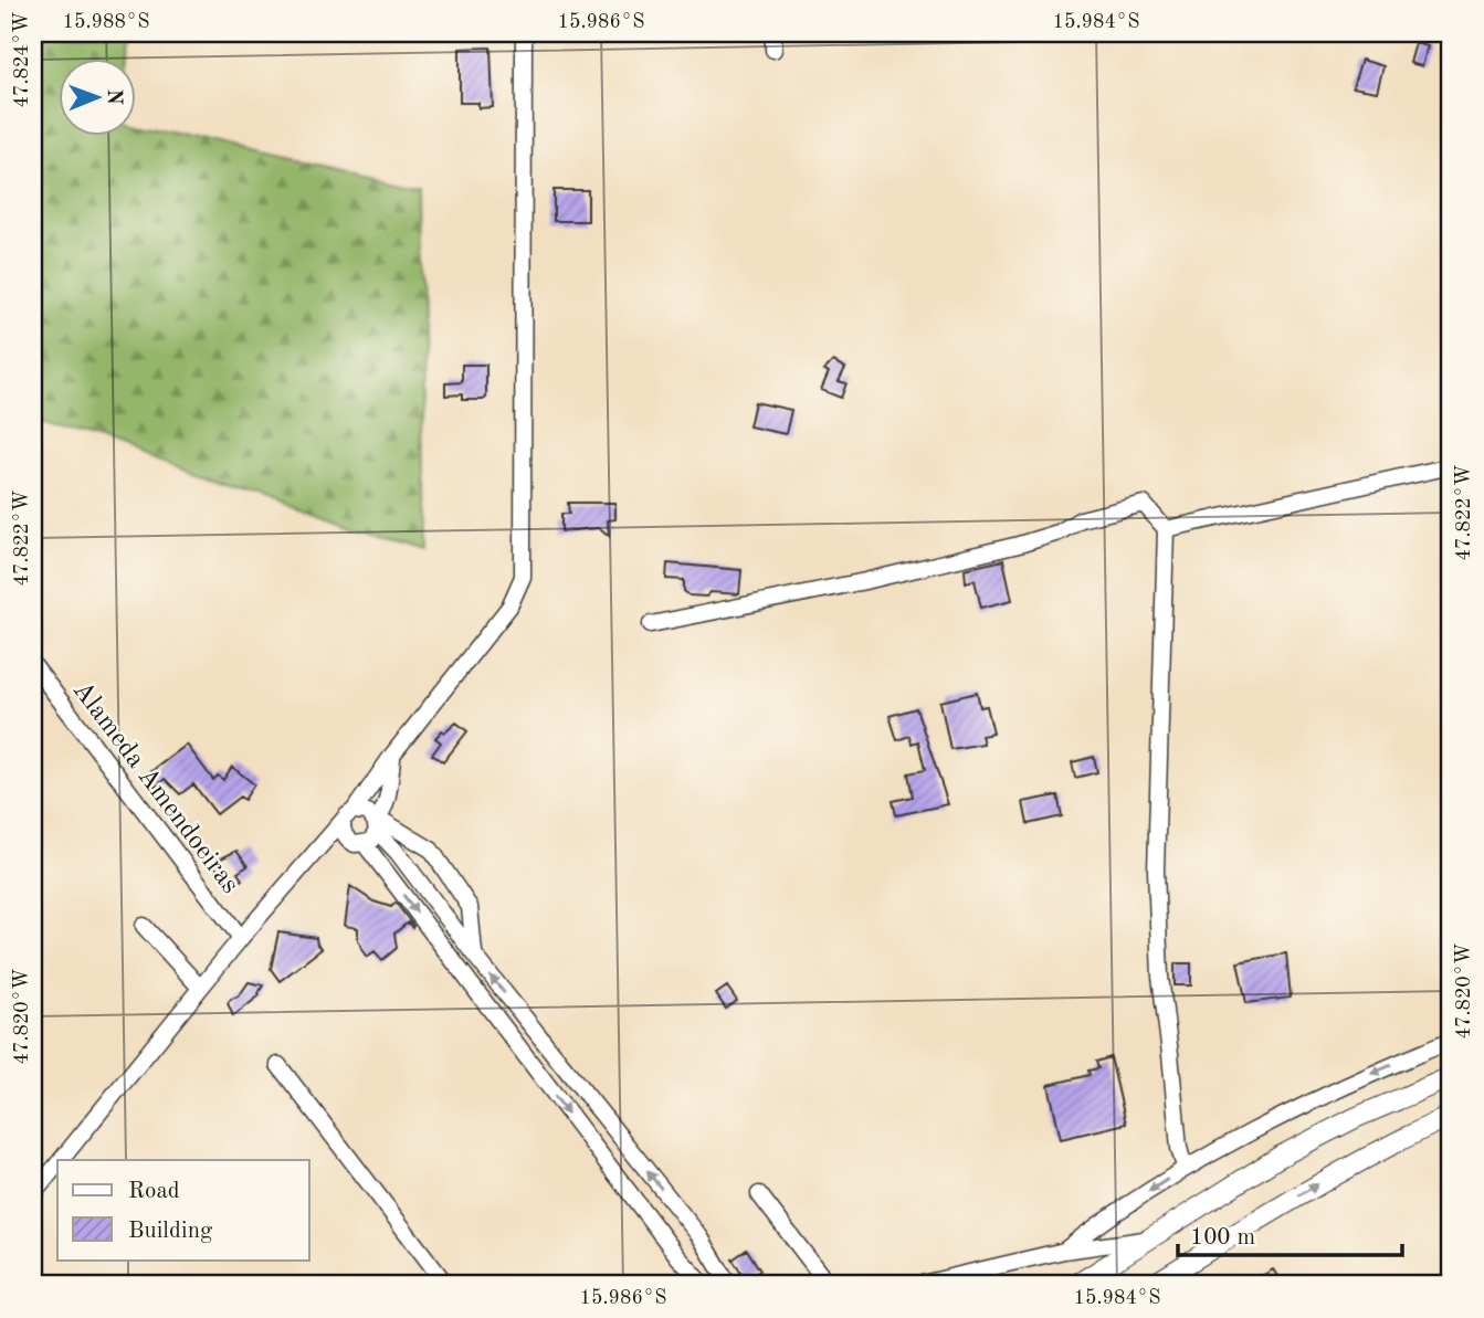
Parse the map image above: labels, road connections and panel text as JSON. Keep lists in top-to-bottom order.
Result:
{
  "streets": {
    "street": ["Alameda Amendoeiras"]
  },
  "legend": ["Road", "Building"],
  "scale_bar": "100 m",
  "north": "right",
  "coordinates": [
    "15.988°S",
    "15.986°S",
    "15.984°S",
    "47.824°W",
    "47.822°W",
    "47.820°W"
  ]
}
